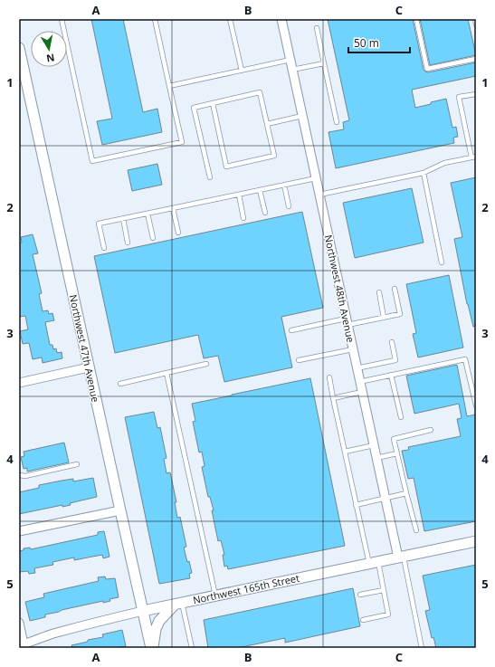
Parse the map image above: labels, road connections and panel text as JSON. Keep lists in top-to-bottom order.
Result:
{
  "streets": {
    "street": ["Northwest 48th Avenue", "Northwest 47th Avenue", "Northwest 165th Street"]
  },
  "crossings": [
    ["Northwest 48th Avenue", "Northwest 165th Street"],
    ["Northwest 47th Avenue", "Northwest 165th Street"]
  ],
  "scale_bar": "50 m",
  "north": "bottom",
  "grid": {
    "columns": ["A", "B", "C"],
    "rows": [
      "1",
      "2",
      "3",
      "4",
      "5"
    ]
  }
}
